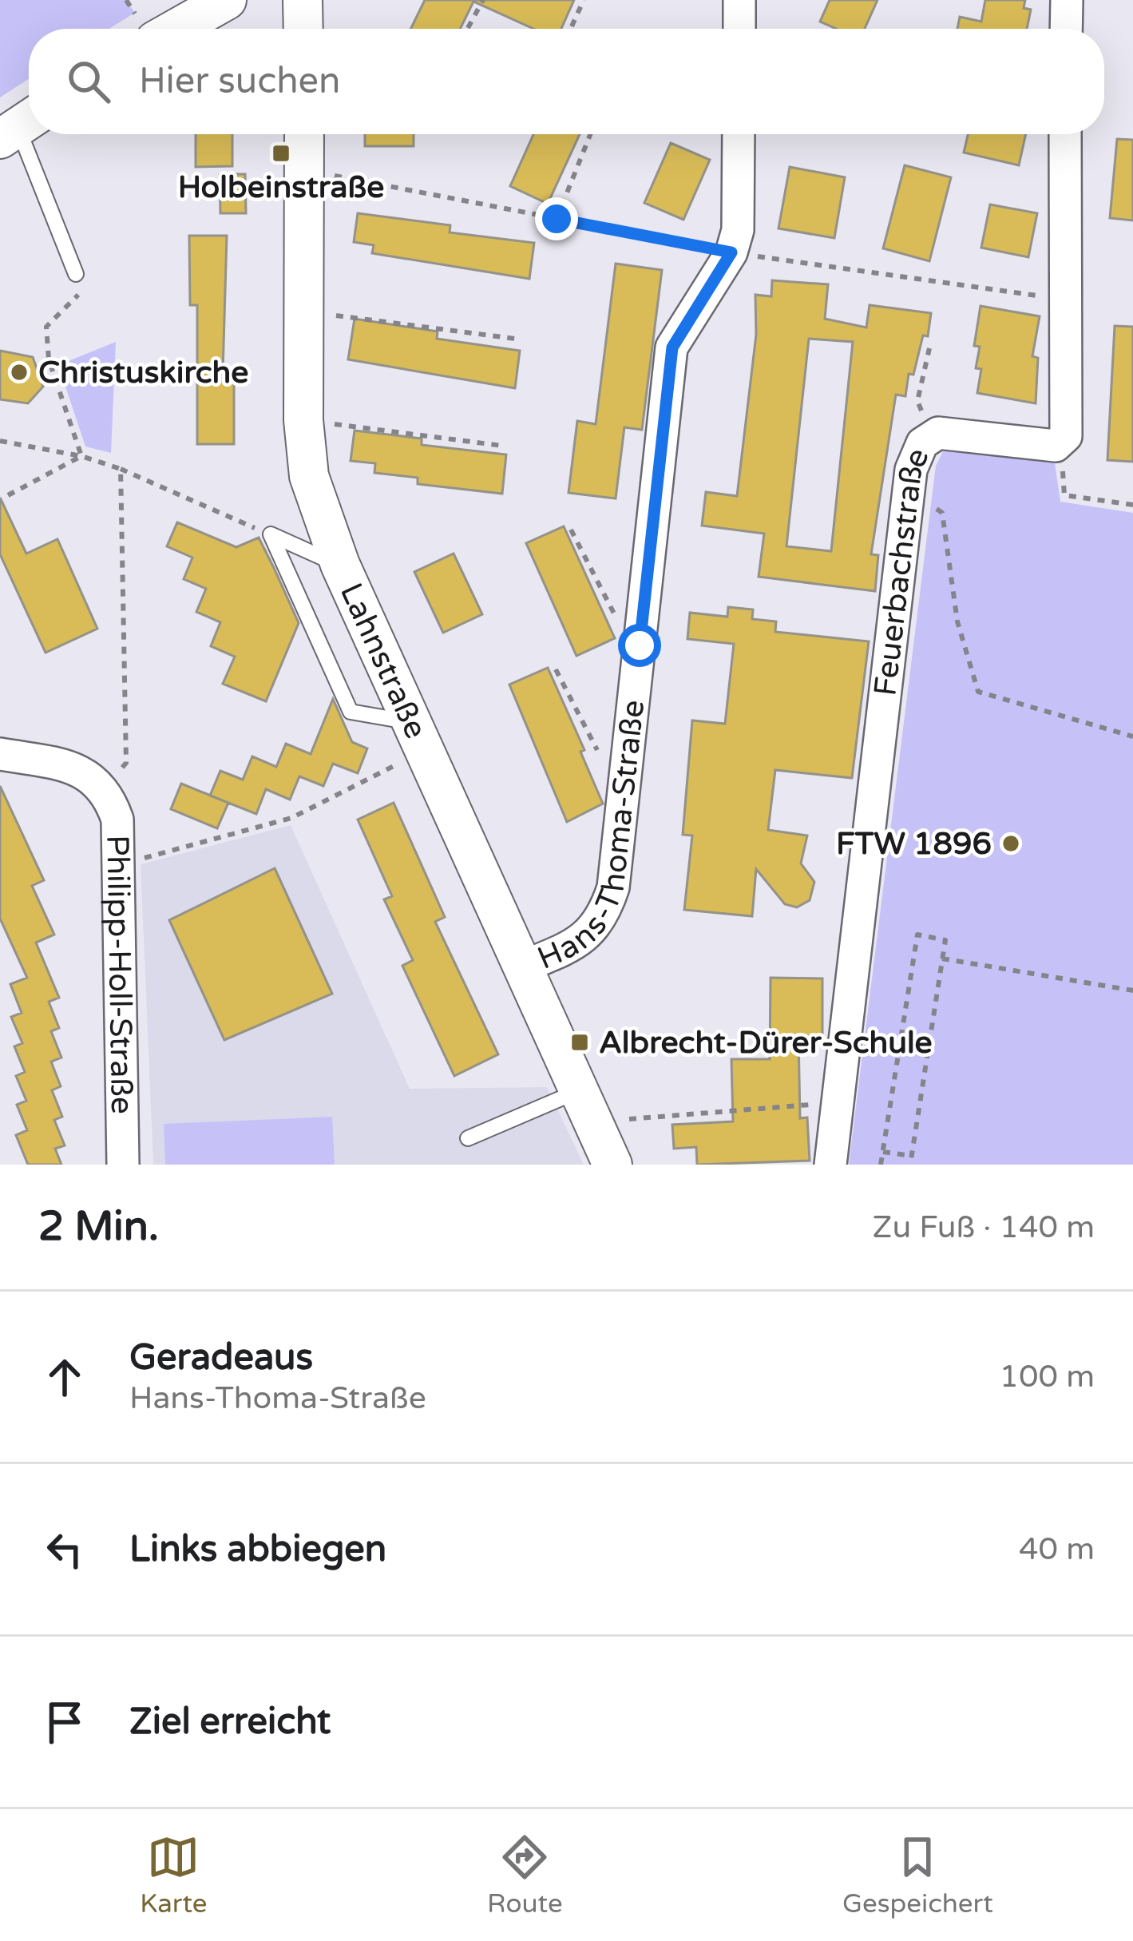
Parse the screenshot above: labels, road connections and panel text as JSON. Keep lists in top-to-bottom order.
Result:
{
  "streets": {
    "street": [
      "Feuerbachstraße",
      "Lahnstraße",
      "Hans-Thoma-Straße",
      "Philipp-Holl-Straße"
    ]
  },
  "crossings": [
    ["Lahnstraße", "Hans-Thoma-Straße"]
  ],
  "places": {
    "transit": ["Holbeinstraße", "Albrecht-Dürer-Schule"],
    "other": ["Christuskirche", "FTW 1896"]
  },
  "page": {
    "search": "Hier suchen",
    "heading": ["2 Min.", "Zu Fuß · 140 m"],
    "list": [
      ["Geradeaus", "Hans-Thoma-Straße", "100 m"],
      ["Links abbiegen", "40 m"],
      "Ziel erreicht"
    ],
    "nav": ["Karte", "Route", "Gespeichert"]
  }
}
